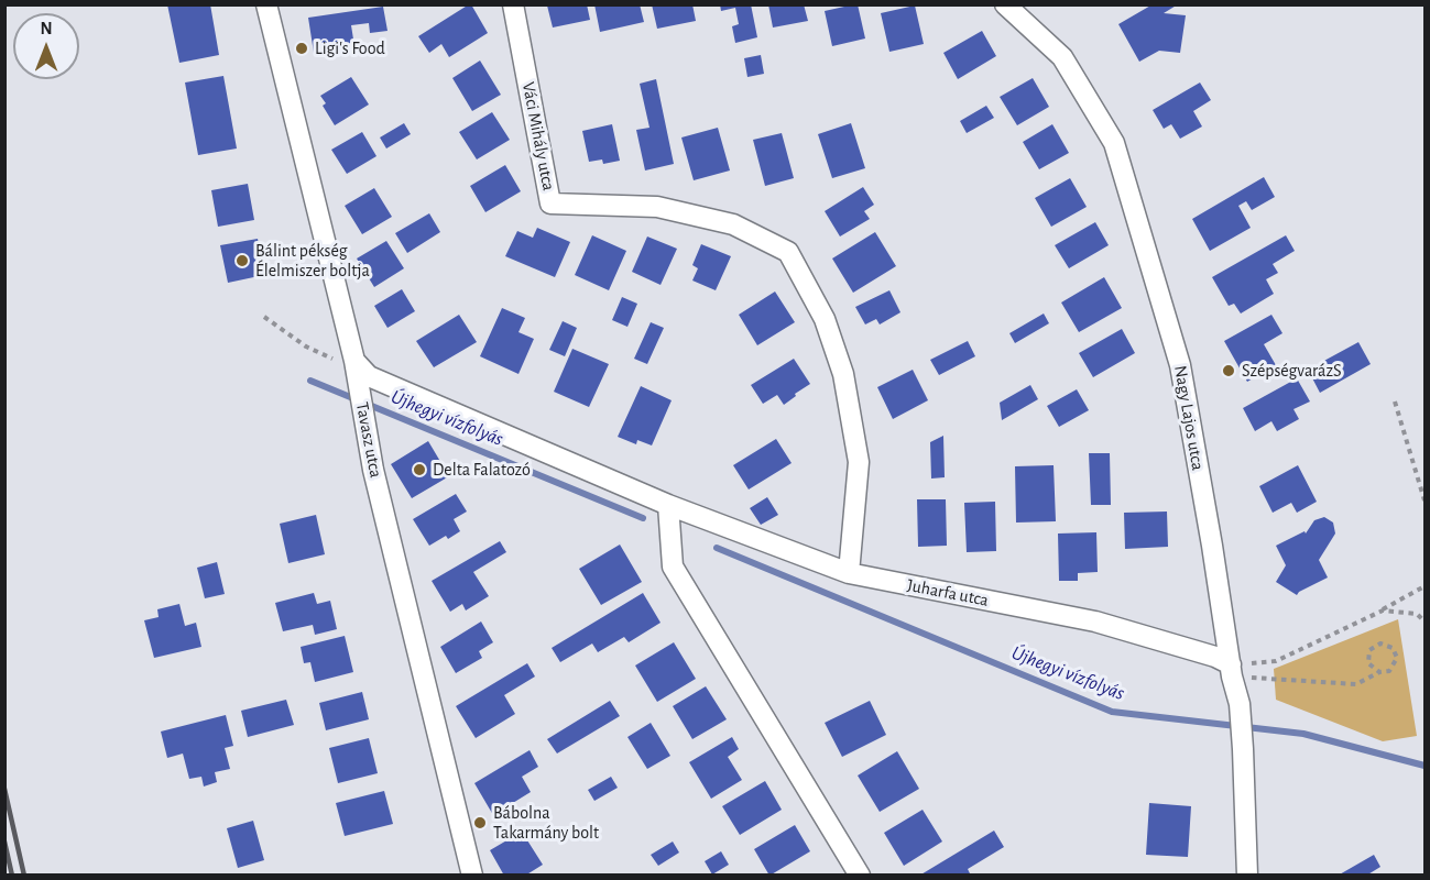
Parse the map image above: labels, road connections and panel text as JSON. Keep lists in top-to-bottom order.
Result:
{
  "streets": {
    "street": [
      "Váci Mihály utca",
      "Nagy Lajos utca",
      "Tavasz utca",
      "Juharfa utca"
    ]
  },
  "crossings": [
    ["Váci Mihály utca", "Juharfa utca"],
    ["Nagy Lajos utca", "Juharfa utca"],
    ["Tavasz utca", "Juharfa utca"]
  ],
  "water": ["Újhegyi vízfolyás"],
  "places": [
    "Ligi's Food",
    "Bálint pékség Élelmiszer boltja",
    "SzépségvarázS",
    "Delta Falatozó",
    "Bábolna Takarmány bolt"
  ],
  "north": "top"
}
